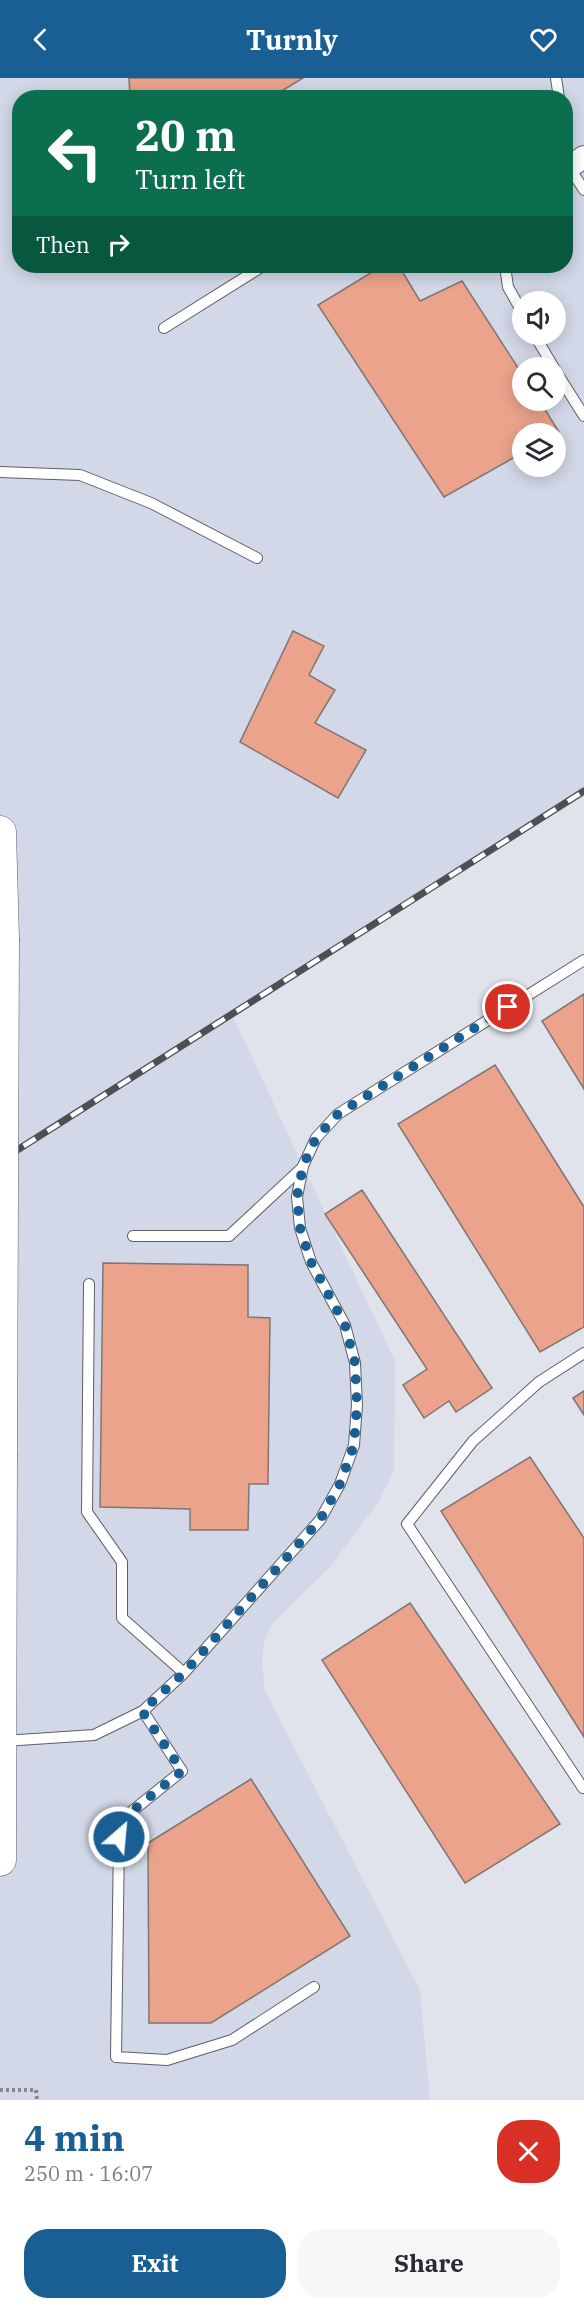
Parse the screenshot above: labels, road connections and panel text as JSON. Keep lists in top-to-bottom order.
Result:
{
  "page": {
    "header": "Turnly",
    "turn": ["20 m", "Turn left"],
    "then": "Then",
    "heading": ["4 min", "250 m · 16:07"],
    "buttons": ["Exit", "Share"]
  }
}
